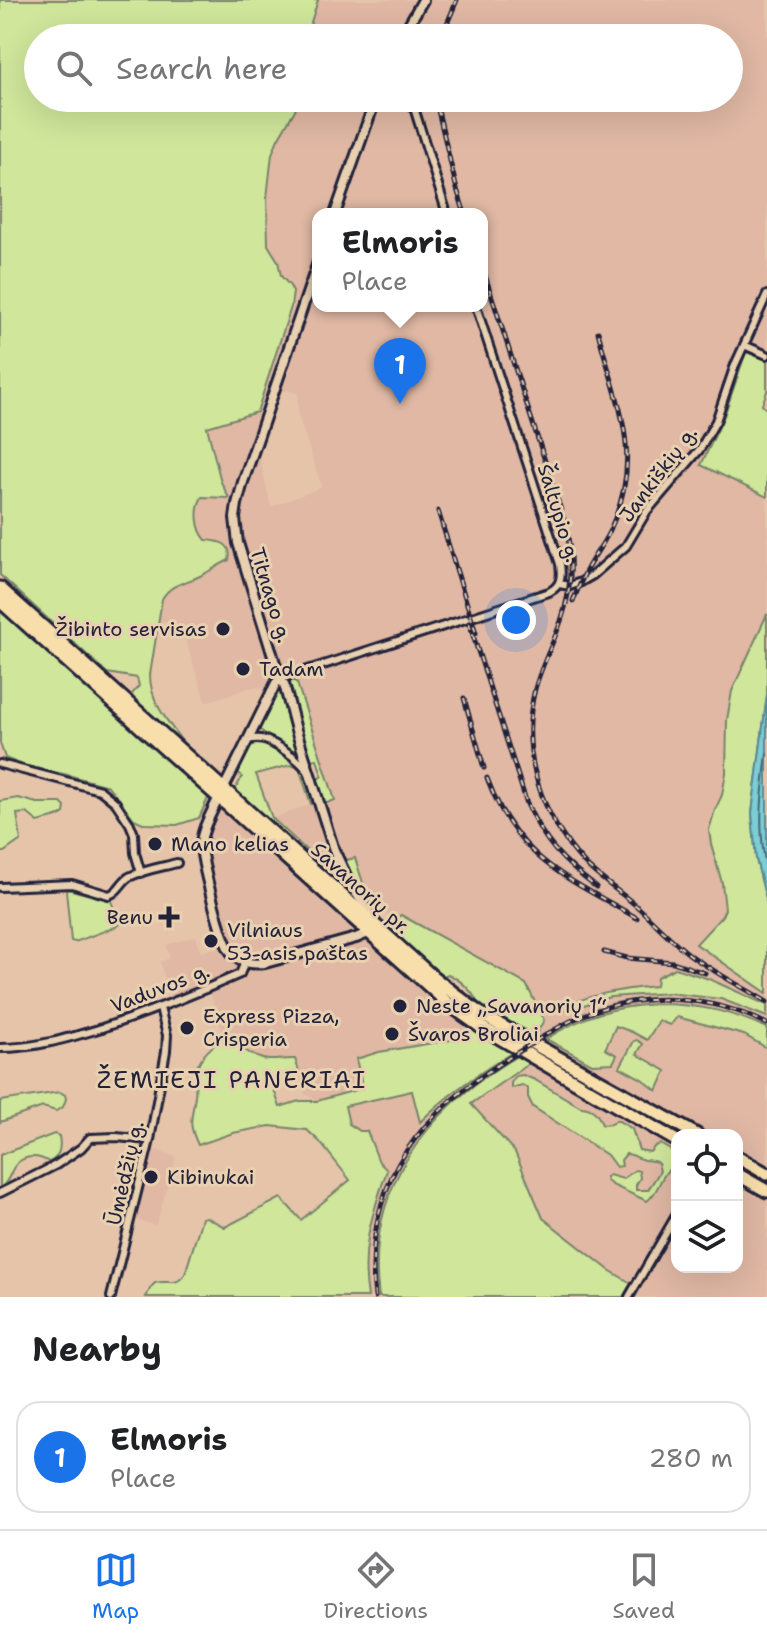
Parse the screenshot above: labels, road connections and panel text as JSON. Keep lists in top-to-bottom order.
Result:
{
  "streets": {
    "highway": ["Savanorių pr."],
    "street": [
      "Jankiškių g.",
      "Šaltupio g.",
      "Titnago g.",
      "Vaduvos g.",
      "Ūmėdžių g."
    ]
  },
  "crossings": [
    ["Jankiškių g.", "Šaltupio g."],
    ["Šaltupio g.", "Titnago g."],
    ["Titnago g.", "Savanorių pr."],
    ["Vaduvos g.", "Ūmėdžių g."]
  ],
  "districts": ["ŽEMIEJI PANERIAI"],
  "places": {
    "other": [
      "Žibinto servisas",
      "Tadam",
      "Mano kelias",
      "Vilniaus 53-asis paštas",
      "Neste „Savanorių 1“",
      "Express Pizza, Crisperia",
      "Švaros Broliai",
      "Kibinukai"
    ],
    "health": ["Benu"]
  },
  "page": {
    "search": "Search here",
    "popup": ["Elmoris", "Place"],
    "pins": "1",
    "heading": "Nearby",
    "list": [
      {
        "mark": "1",
        "name": "Elmoris",
        "note": "Place",
        "value": "280 m"
      }
    ],
    "nav": ["Map", "Directions", "Saved"]
  }
}
